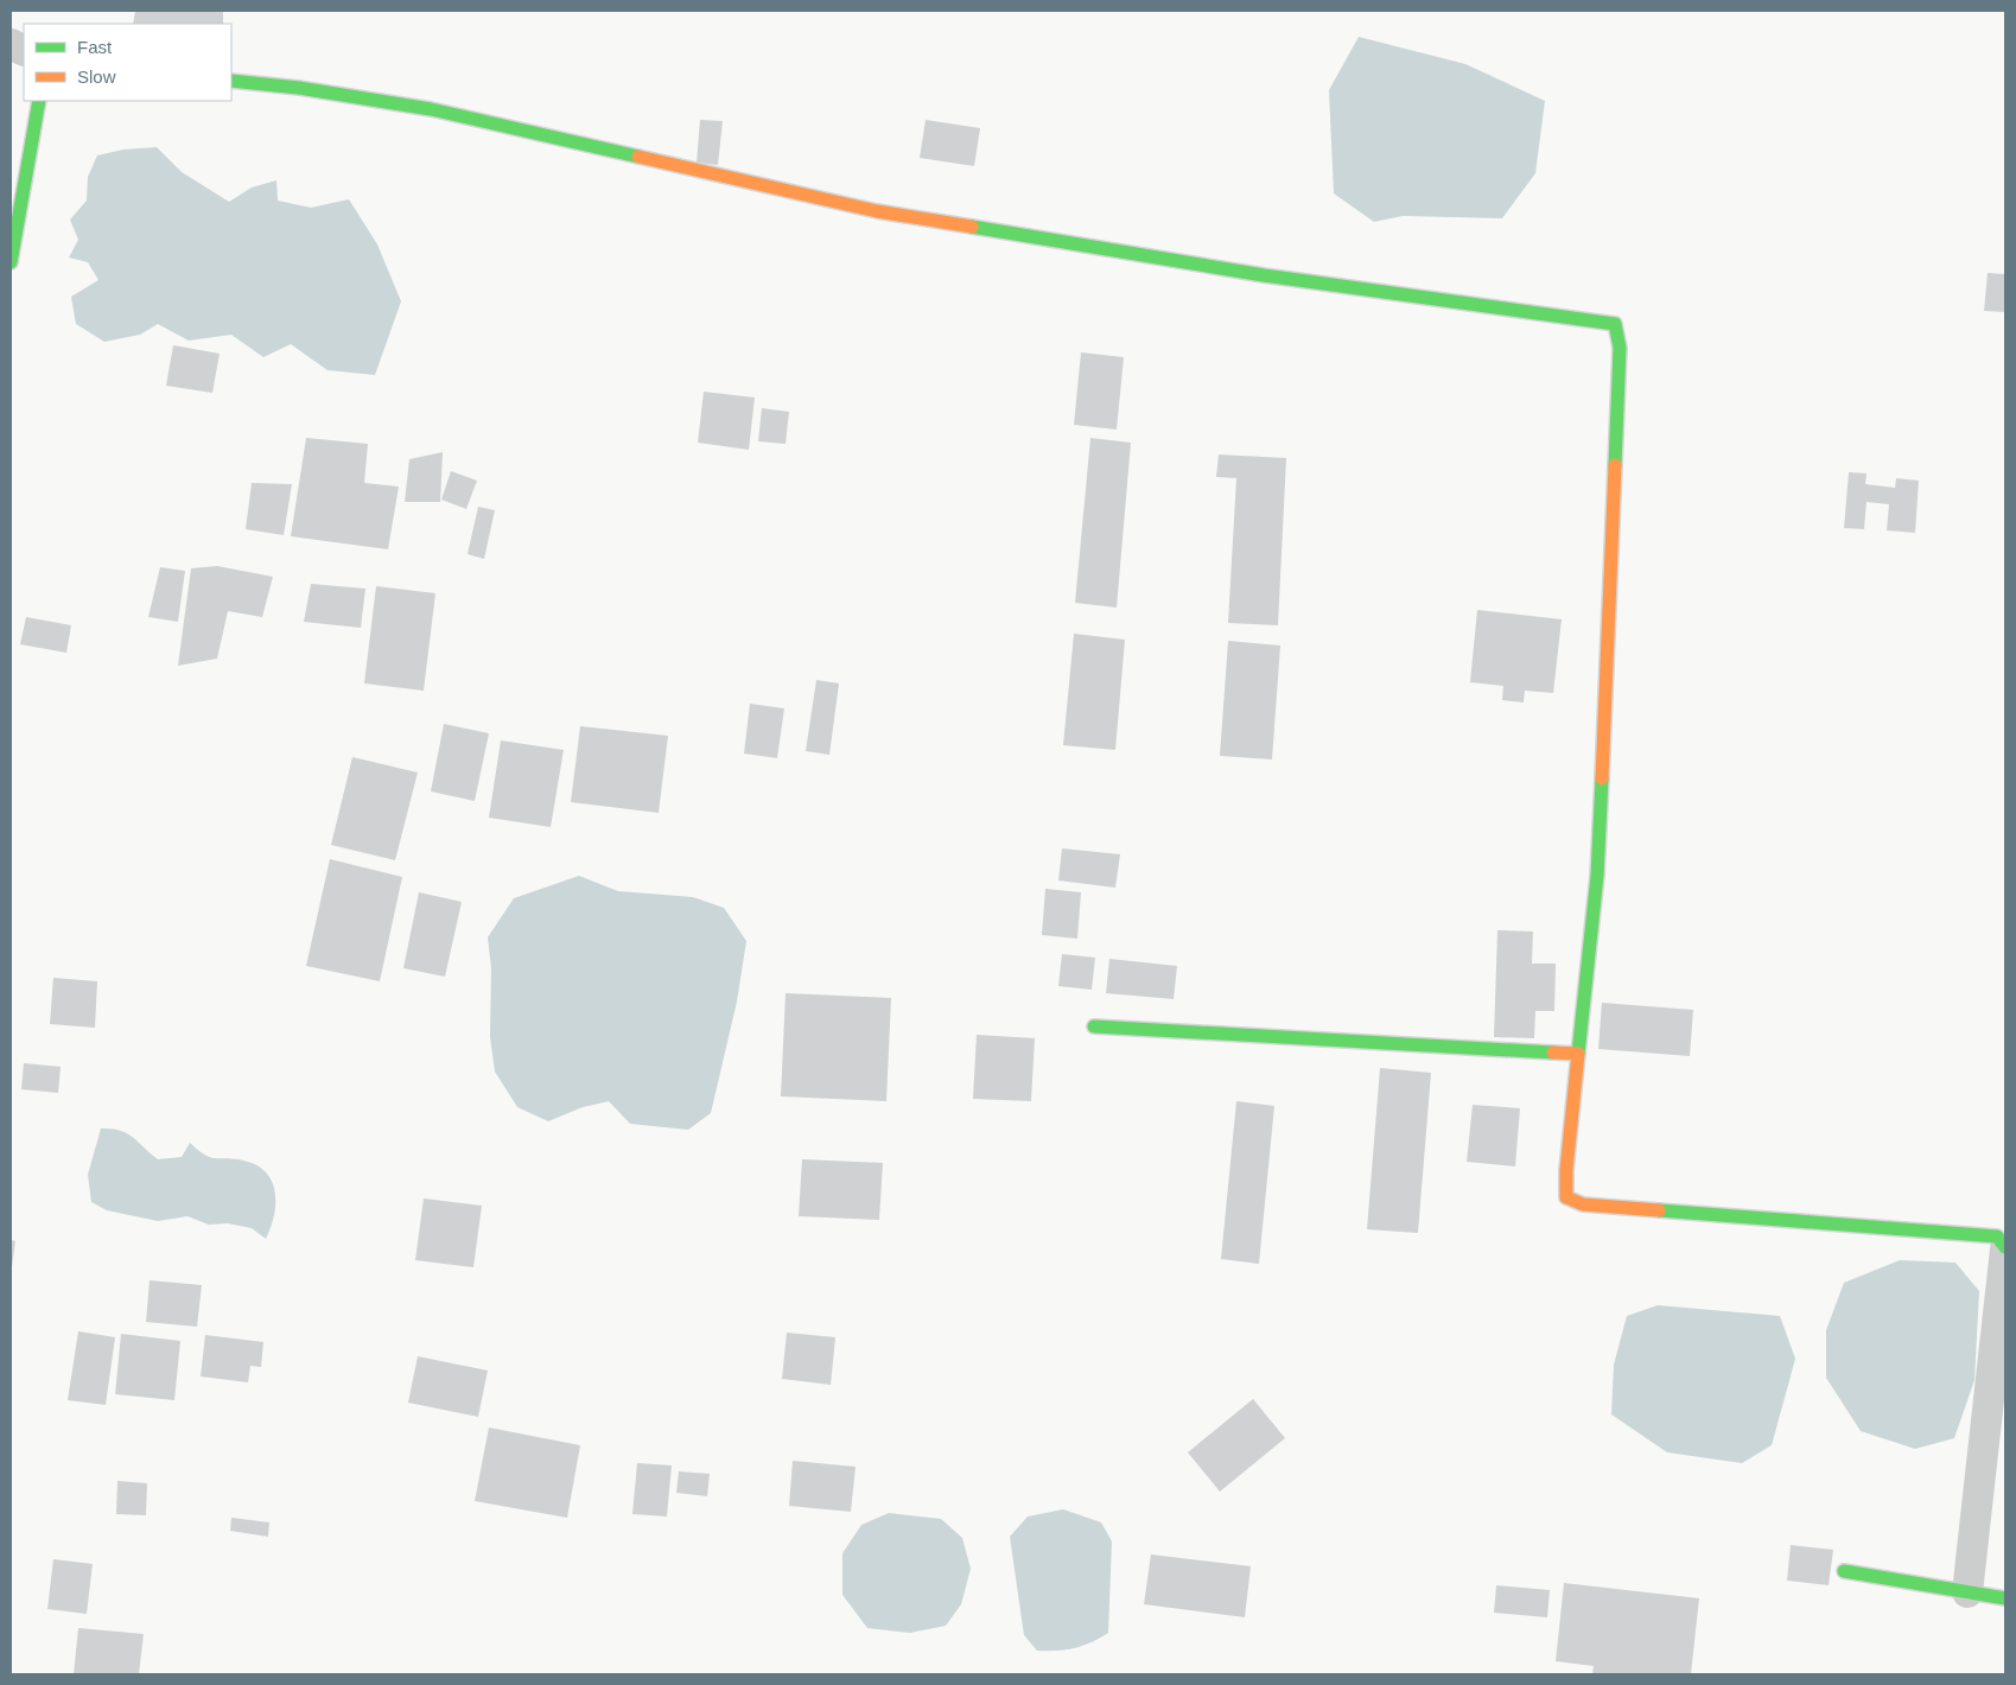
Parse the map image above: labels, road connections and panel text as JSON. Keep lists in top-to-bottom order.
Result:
{
  "legend": ["Fast", "Slow"]
}
